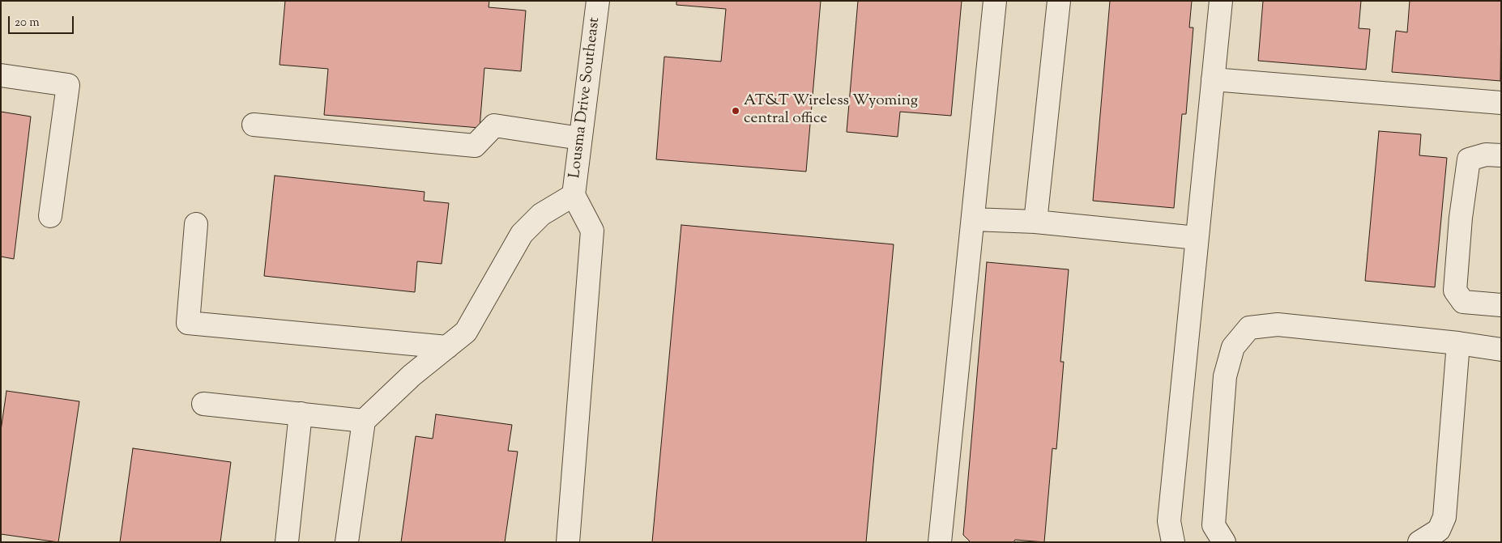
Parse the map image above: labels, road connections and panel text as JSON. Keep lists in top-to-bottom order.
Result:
{
  "streets": {
    "street": ["Lousma Drive Southeast"]
  },
  "places": ["AT&T Wireless Wyoming central office"],
  "scale_bar": "20 m"
}
